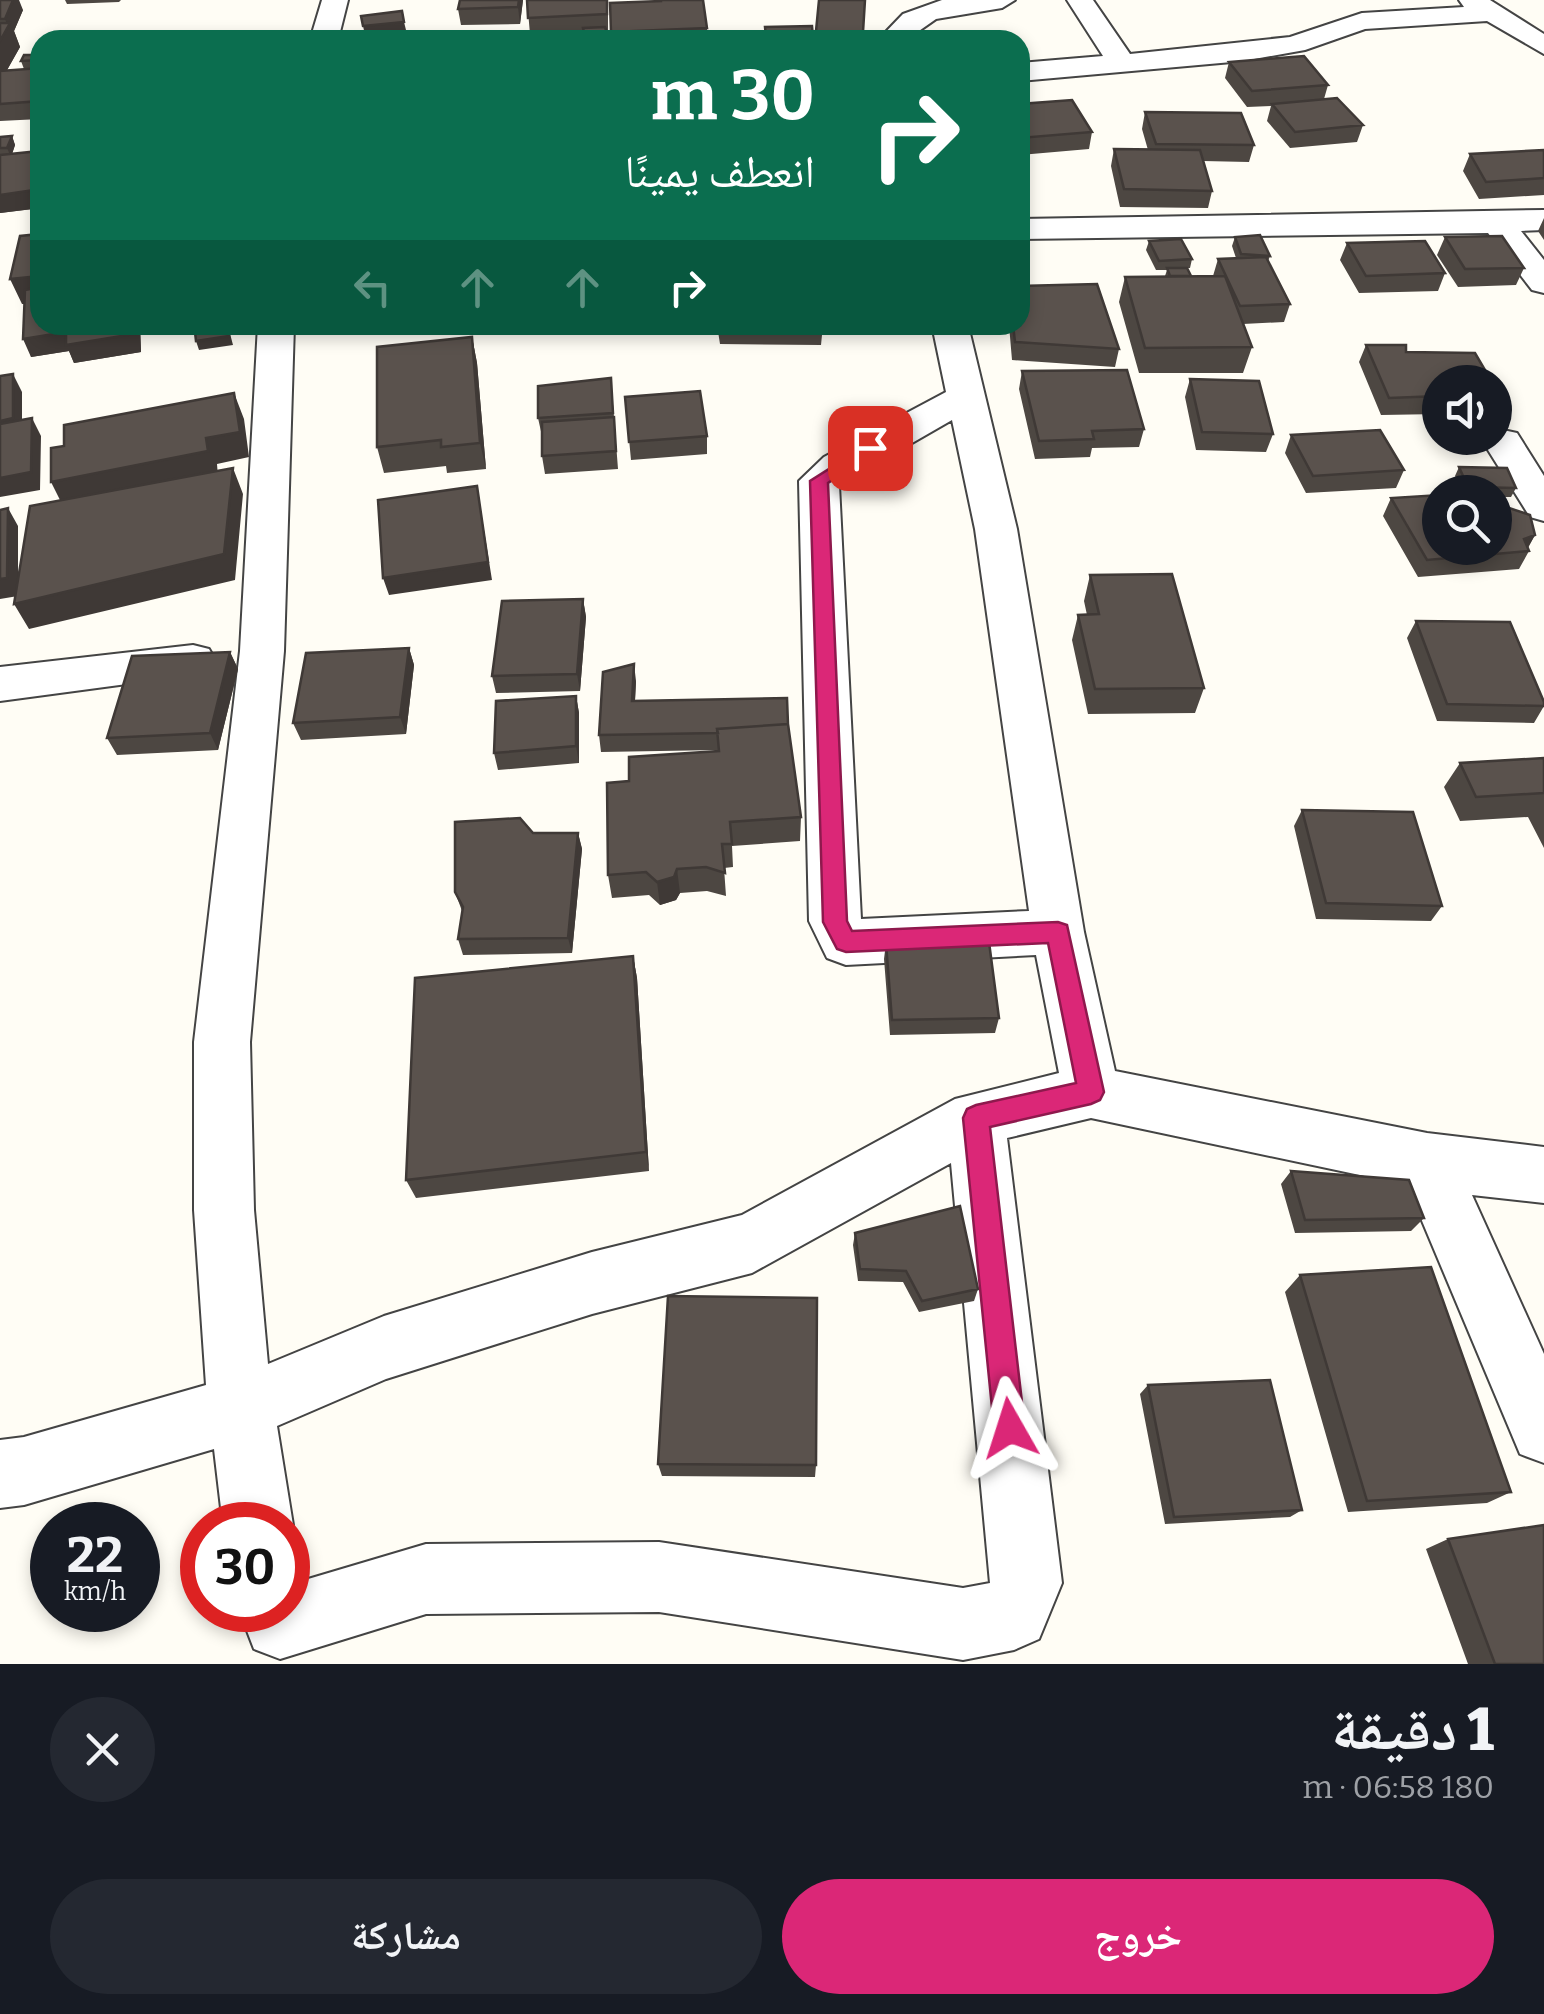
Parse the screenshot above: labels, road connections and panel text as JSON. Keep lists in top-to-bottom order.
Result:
{
  "page": {
    "turn": ["30 m", "انعطف يمينًا"],
    "speed": "22 km/h",
    "limit": "30",
    "heading": ["1 دقيقة", "180 m · 06:58"],
    "buttons": ["خروج", "مشاركة"]
  }
}
